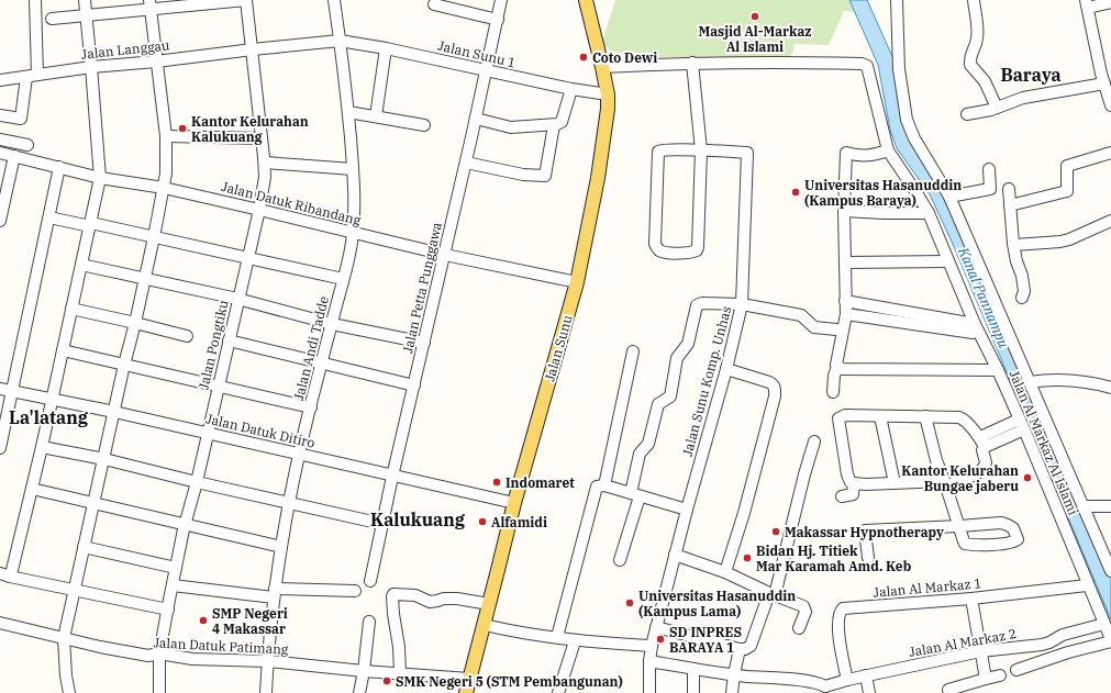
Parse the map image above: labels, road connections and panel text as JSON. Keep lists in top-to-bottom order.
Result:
{
  "streets": {
    "main road": ["Jalan Sunu"],
    "street": [
      "Jalan Langgau",
      "Jalan Sunu 1",
      "Jalan Datuk Ribandang",
      "Jalan Petta Punggawa",
      "Jalan Pongtiku",
      "Jalan Andi Tadde",
      "Jalan Sunu Komp. Unhas",
      "Jalan Datuk Ditiro",
      "Jalan Al Markaz Al Islami",
      "Jalan Al Markaz 1",
      "Jalan Al Markaz 2",
      "Jalan Datuk Patimang"
    ]
  },
  "crossings": [
    ["Jalan Langgau", "Jalan Sunu 1"],
    ["Jalan Langgau", "Jalan Pongtiku"],
    ["Jalan Langgau", "Jalan Andi Tadde"],
    ["Jalan Sunu 1", "Jalan Petta Punggawa"],
    ["Jalan Sunu 1", "Jalan Andi Tadde"],
    ["Jalan Sunu 1", "Jalan Sunu"],
    ["Jalan Datuk Ribandang", "Jalan Petta Punggawa"],
    ["Jalan Datuk Ribandang", "Jalan Pongtiku"],
    ["Jalan Datuk Ribandang", "Jalan Andi Tadde"],
    ["Jalan Datuk Ribandang", "Jalan Sunu"],
    ["Jalan Petta Punggawa", "Jalan Datuk Ditiro"],
    ["Jalan Pongtiku", "Jalan Datuk Ditiro"],
    ["Jalan Pongtiku", "Jalan Datuk Patimang"],
    ["Jalan Andi Tadde", "Jalan Datuk Ditiro"],
    ["Jalan Andi Tadde", "Jalan Datuk Patimang"],
    ["Jalan Sunu", "Jalan Datuk Ditiro"],
    ["Jalan Sunu", "Jalan Al Markaz Al Islami"],
    ["Jalan Sunu", "Jalan Datuk Patimang"],
    ["Jalan Al Markaz Al Islami", "Jalan Al Markaz 1"],
    ["Jalan Al Markaz Al Islami", "Jalan Al Markaz 2"],
    ["Jalan Al Markaz 1", "Jalan Al Markaz 2"]
  ],
  "districts": ["Baraya", "La'latang", "Kalukuang"],
  "water": ["Kanal Pannampu"],
  "places": [
    "Masjid Al-Markaz Al Islami",
    "Coto Dewi",
    "Kantor Kelurahan Kalukuang",
    "Universitas Hasanuddin (Kampus Baraya)",
    "Kantor Kelurahan Bungae jaberu",
    "Indomaret",
    "Alfamidi",
    "Makassar Hypnotherapy",
    "Bidan Hj. Titiek Mar Karamah Amd. Keb",
    "Universitas Hasanuddin (Kampus Lama)",
    "SMP Negeri 4 Makassar",
    "SD INPRES BARAYA 1",
    "SMK Negeri 5 (STM Pembangunan)"
  ]
}
